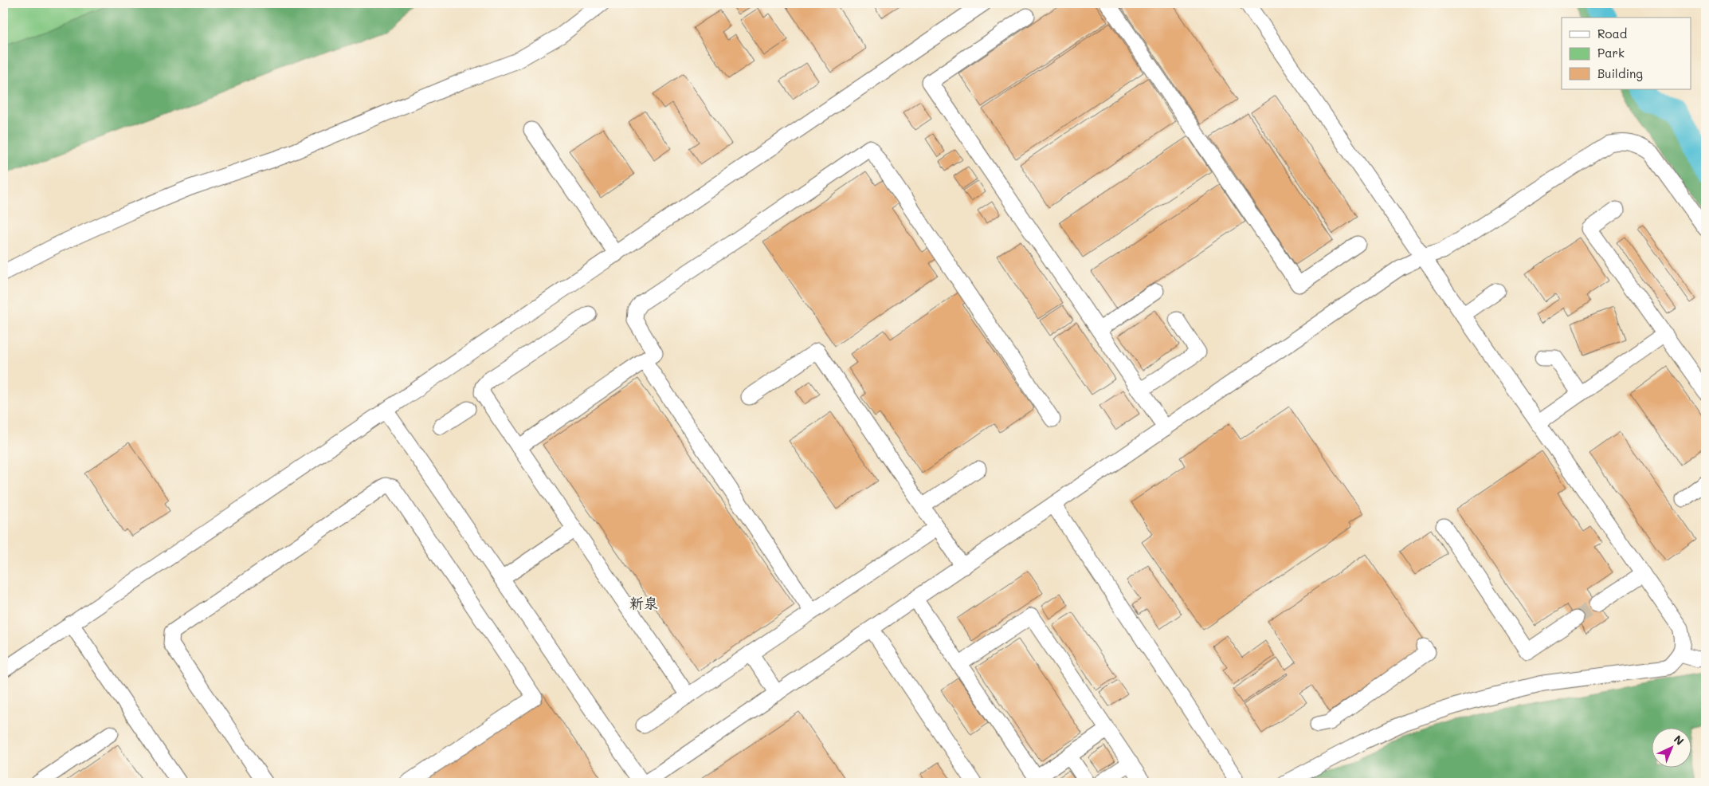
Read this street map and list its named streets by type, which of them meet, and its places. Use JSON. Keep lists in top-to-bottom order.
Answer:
{
  "districts": ["新泉"],
  "legend": ["Road", "Park", "Building"],
  "north": "top right"
}
